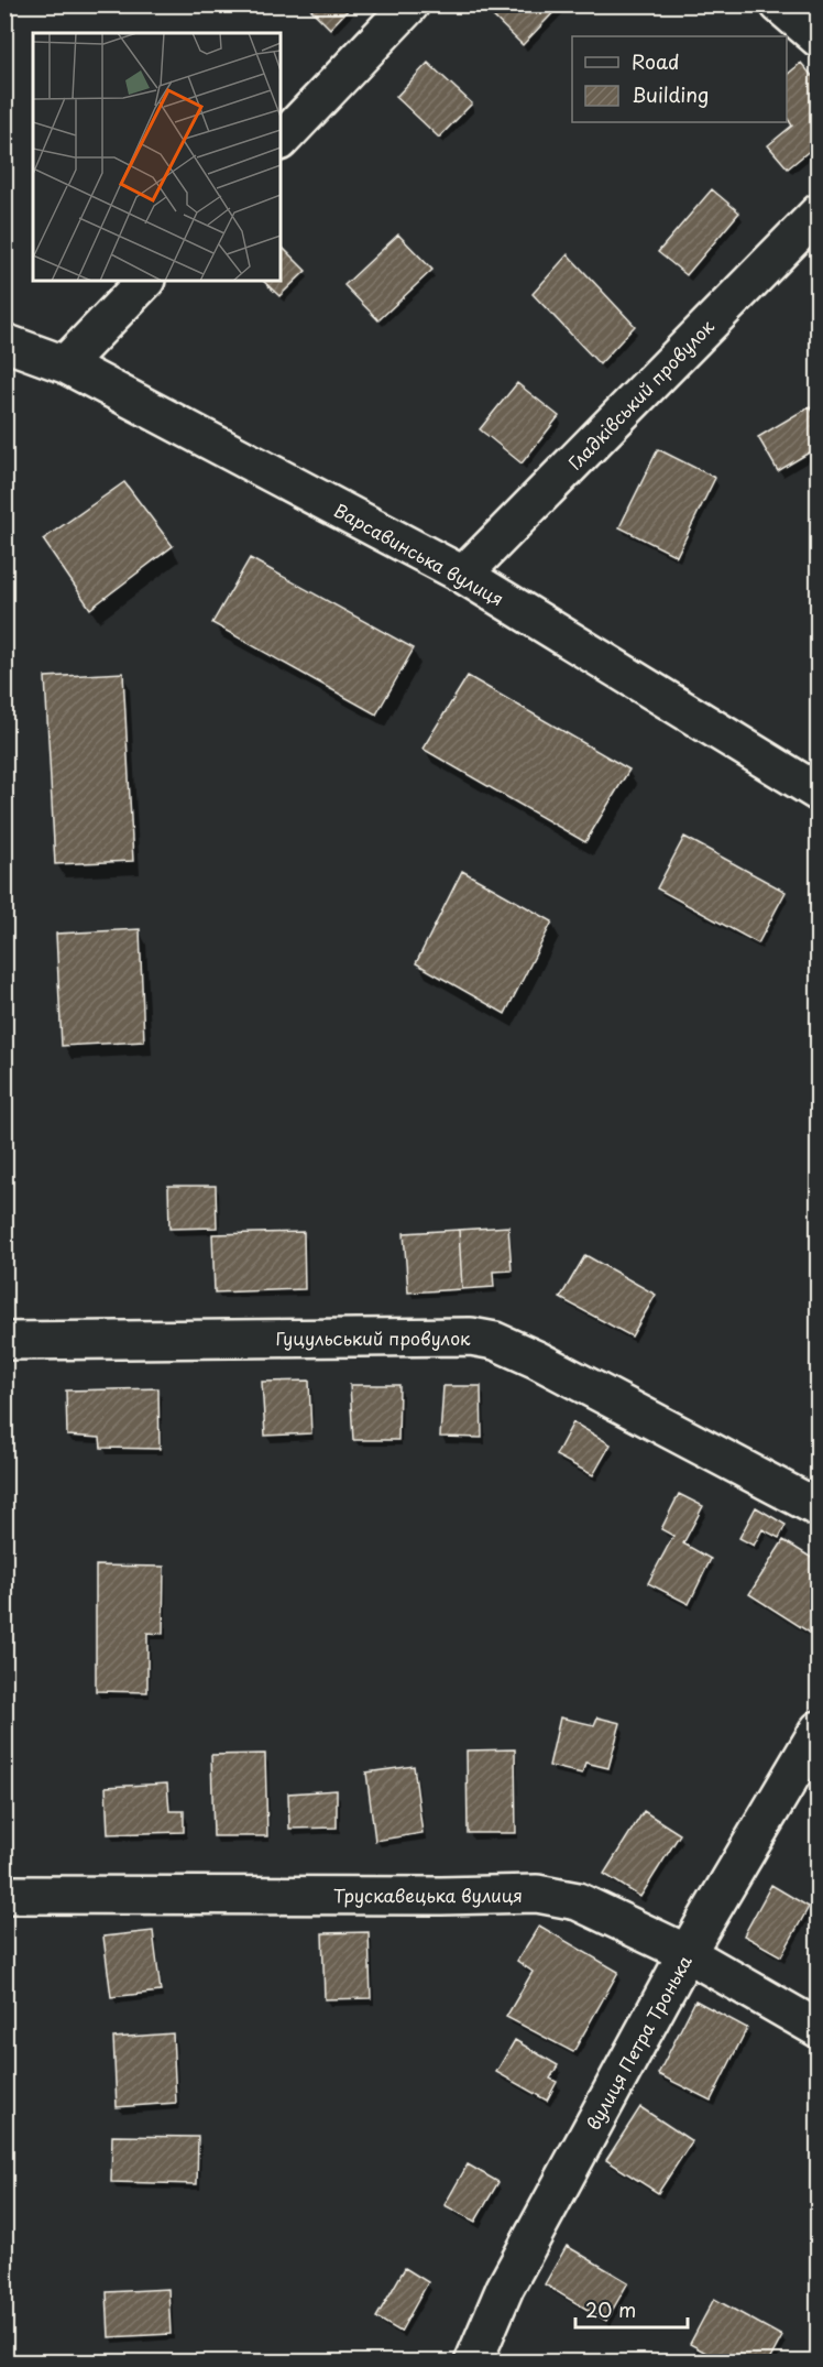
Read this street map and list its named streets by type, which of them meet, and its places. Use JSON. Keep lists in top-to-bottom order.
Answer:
{
  "streets": {
    "street": [
      "Гладківський провулок",
      "Варсавинська вулиця",
      "Гуцульський провулок",
      "Трускавецька вулиця",
      "вулиця Петра Тронька"
    ]
  },
  "crossings": [
    ["Гладківський провулок", "Варсавинська вулиця"],
    ["Трускавецька вулиця", "вулиця Петра Тронька"]
  ],
  "legend": ["Road", "Building"],
  "scale_bar": "20 m"
}
